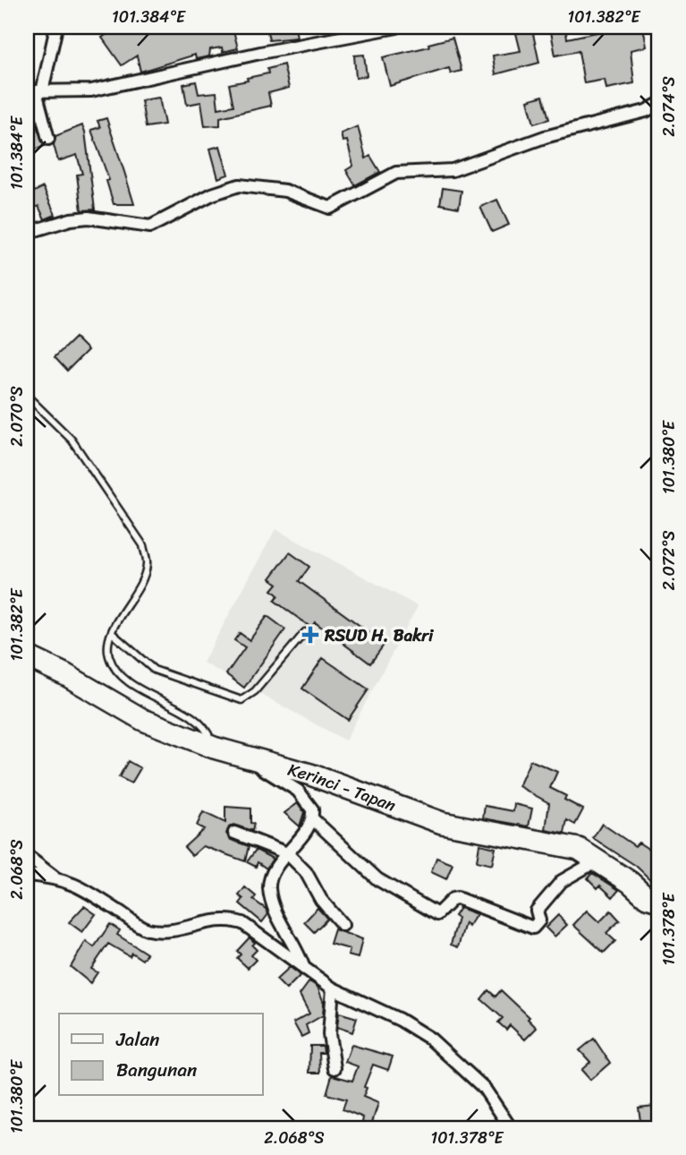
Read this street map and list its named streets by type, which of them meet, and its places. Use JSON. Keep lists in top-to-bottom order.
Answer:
{
  "streets": {
    "highway": ["Kerinci - Tapan"]
  },
  "places": {
    "health": ["RSUD H. Bakri"]
  },
  "legend": ["Jalan", "Bangunan"],
  "coordinates": [
    "101.384°E",
    "101.382°E",
    "2.074°S",
    "2.070°S",
    "101.380°E",
    "2.072°S",
    "2.068°S",
    "101.378°E"
  ]
}
